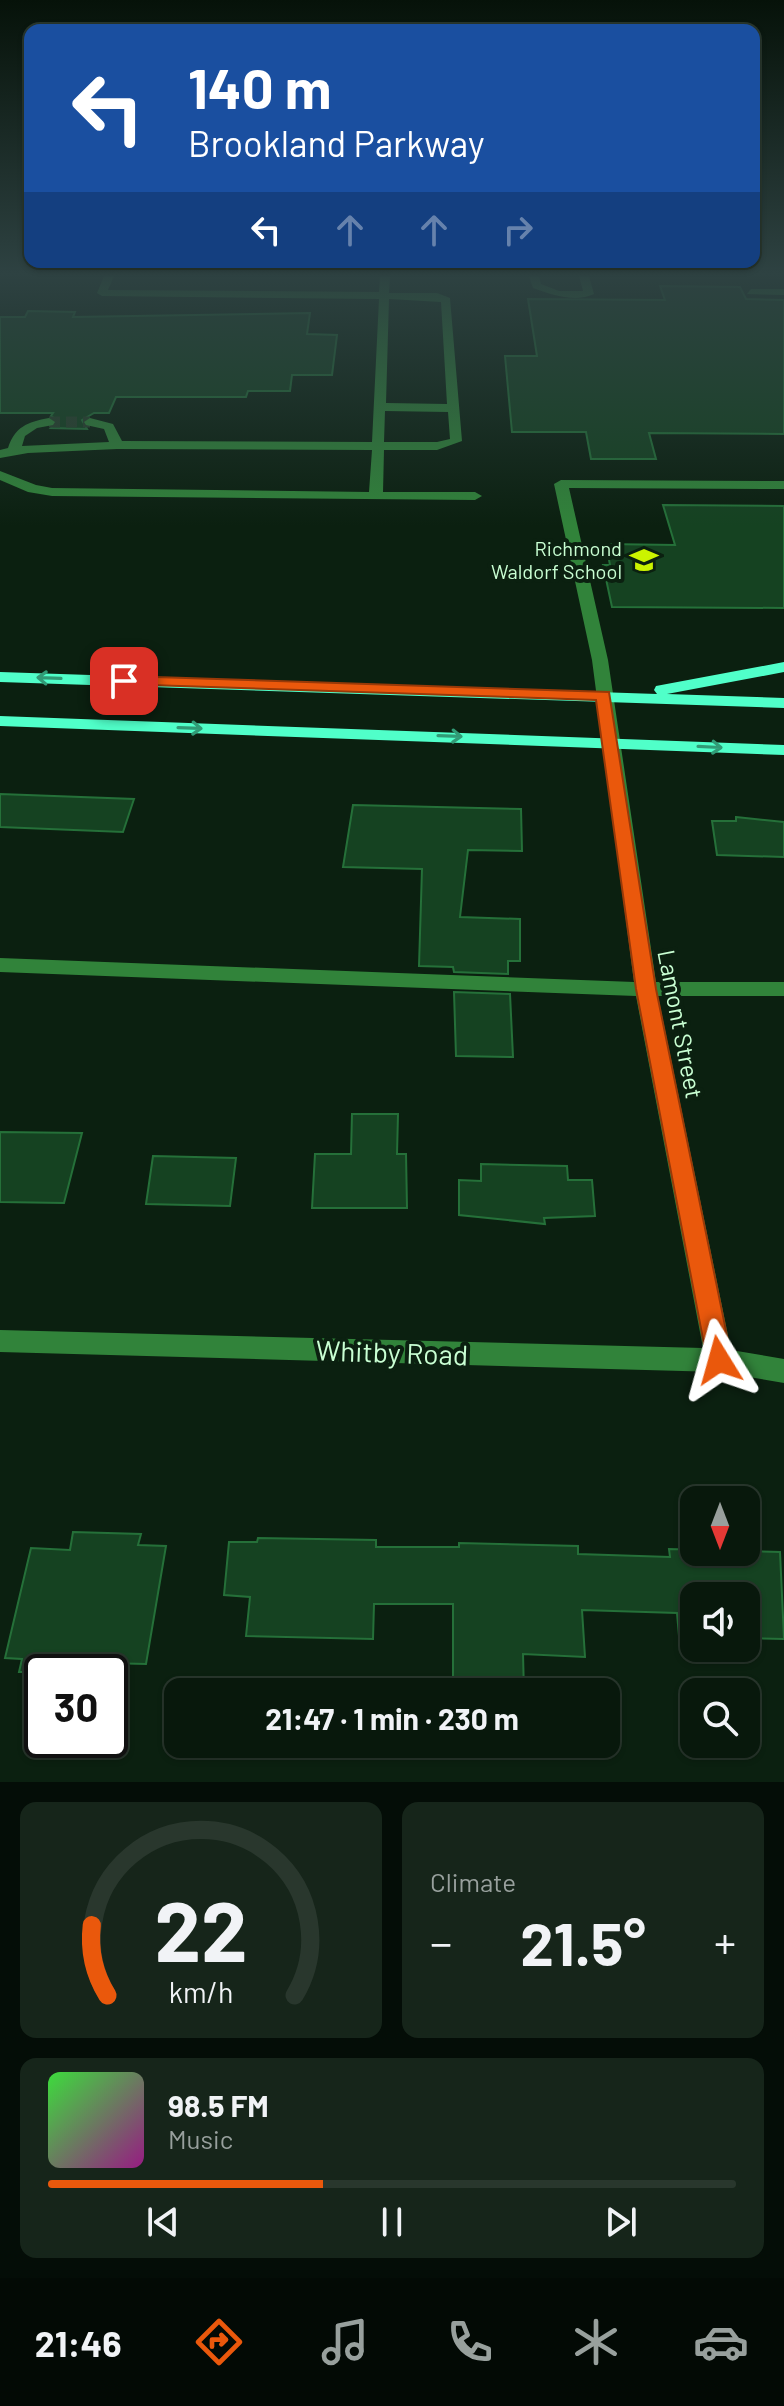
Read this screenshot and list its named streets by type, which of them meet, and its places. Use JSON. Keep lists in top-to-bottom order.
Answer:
{
  "streets": {
    "street": ["Lamont Street", "Whitby Road"]
  },
  "crossings": [
    ["Lamont Street", "Whitby Road"]
  ],
  "places": {
    "school or university": ["Richmond Waldorf School"]
  },
  "north": "bottom",
  "page": {
    "turn": ["140 m", "Brookland Parkway"],
    "limit": "30",
    "trip": "21:47 · 1 min · 230 m",
    "tile": "Climate",
    "heat": ["−", "21.5°", "+"],
    "song": ["98.5 FM", "Music"],
    "tabs": "21:46",
    "gauge": ["22", "km/h"]
  }
}
